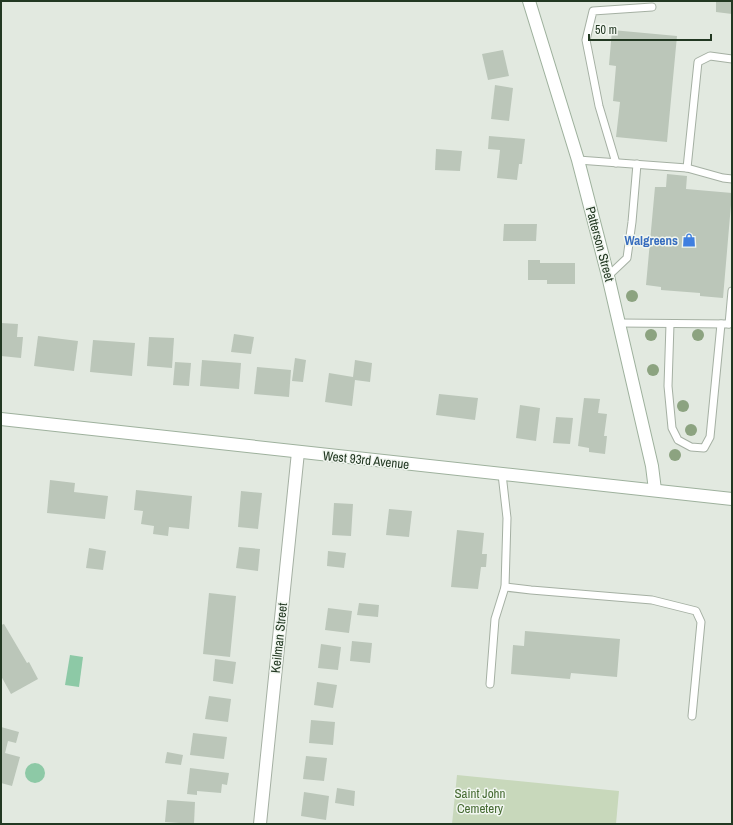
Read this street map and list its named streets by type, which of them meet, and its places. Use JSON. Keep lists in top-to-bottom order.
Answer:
{
  "streets": {
    "street": ["Patterson Street", "West 93rd Avenue", "Keilman Street"]
  },
  "crossings": [
    ["Patterson Street", "West 93rd Avenue"],
    ["West 93rd Avenue", "Keilman Street"]
  ],
  "parks": ["Saint John Cemetery"],
  "places": {
    "shop": ["Walgreens"]
  },
  "scale_bar": "50 m"
}
